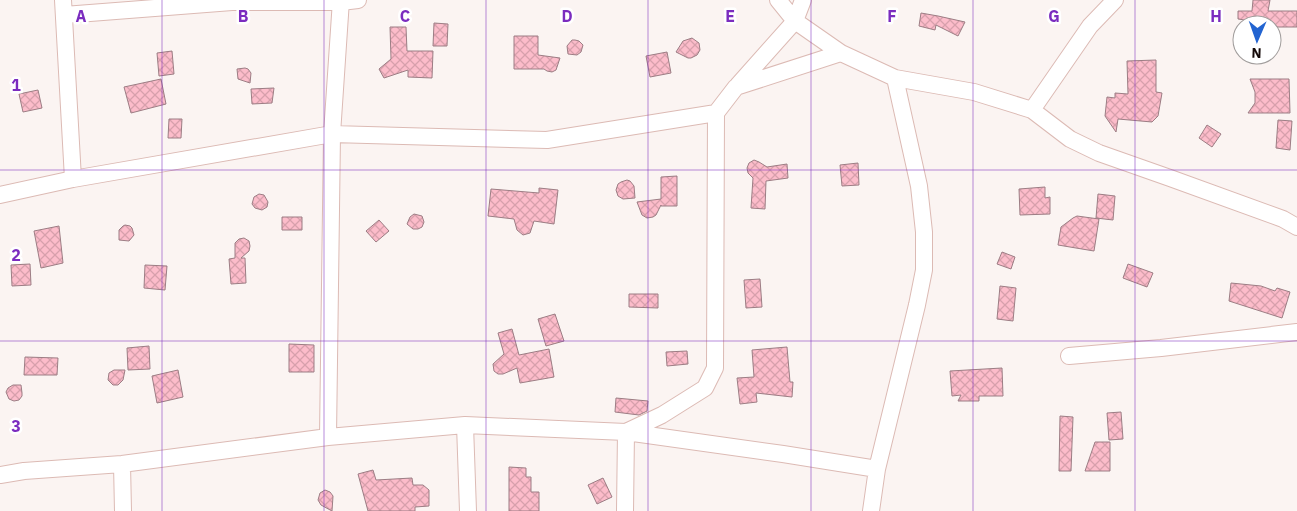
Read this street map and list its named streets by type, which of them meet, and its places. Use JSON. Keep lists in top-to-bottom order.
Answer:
{
  "north": "bottom",
  "grid": {
    "columns": [
      "A",
      "B",
      "C",
      "D",
      "E",
      "F",
      "G",
      "H"
    ],
    "rows": ["1", "2", "3"]
  }
}
